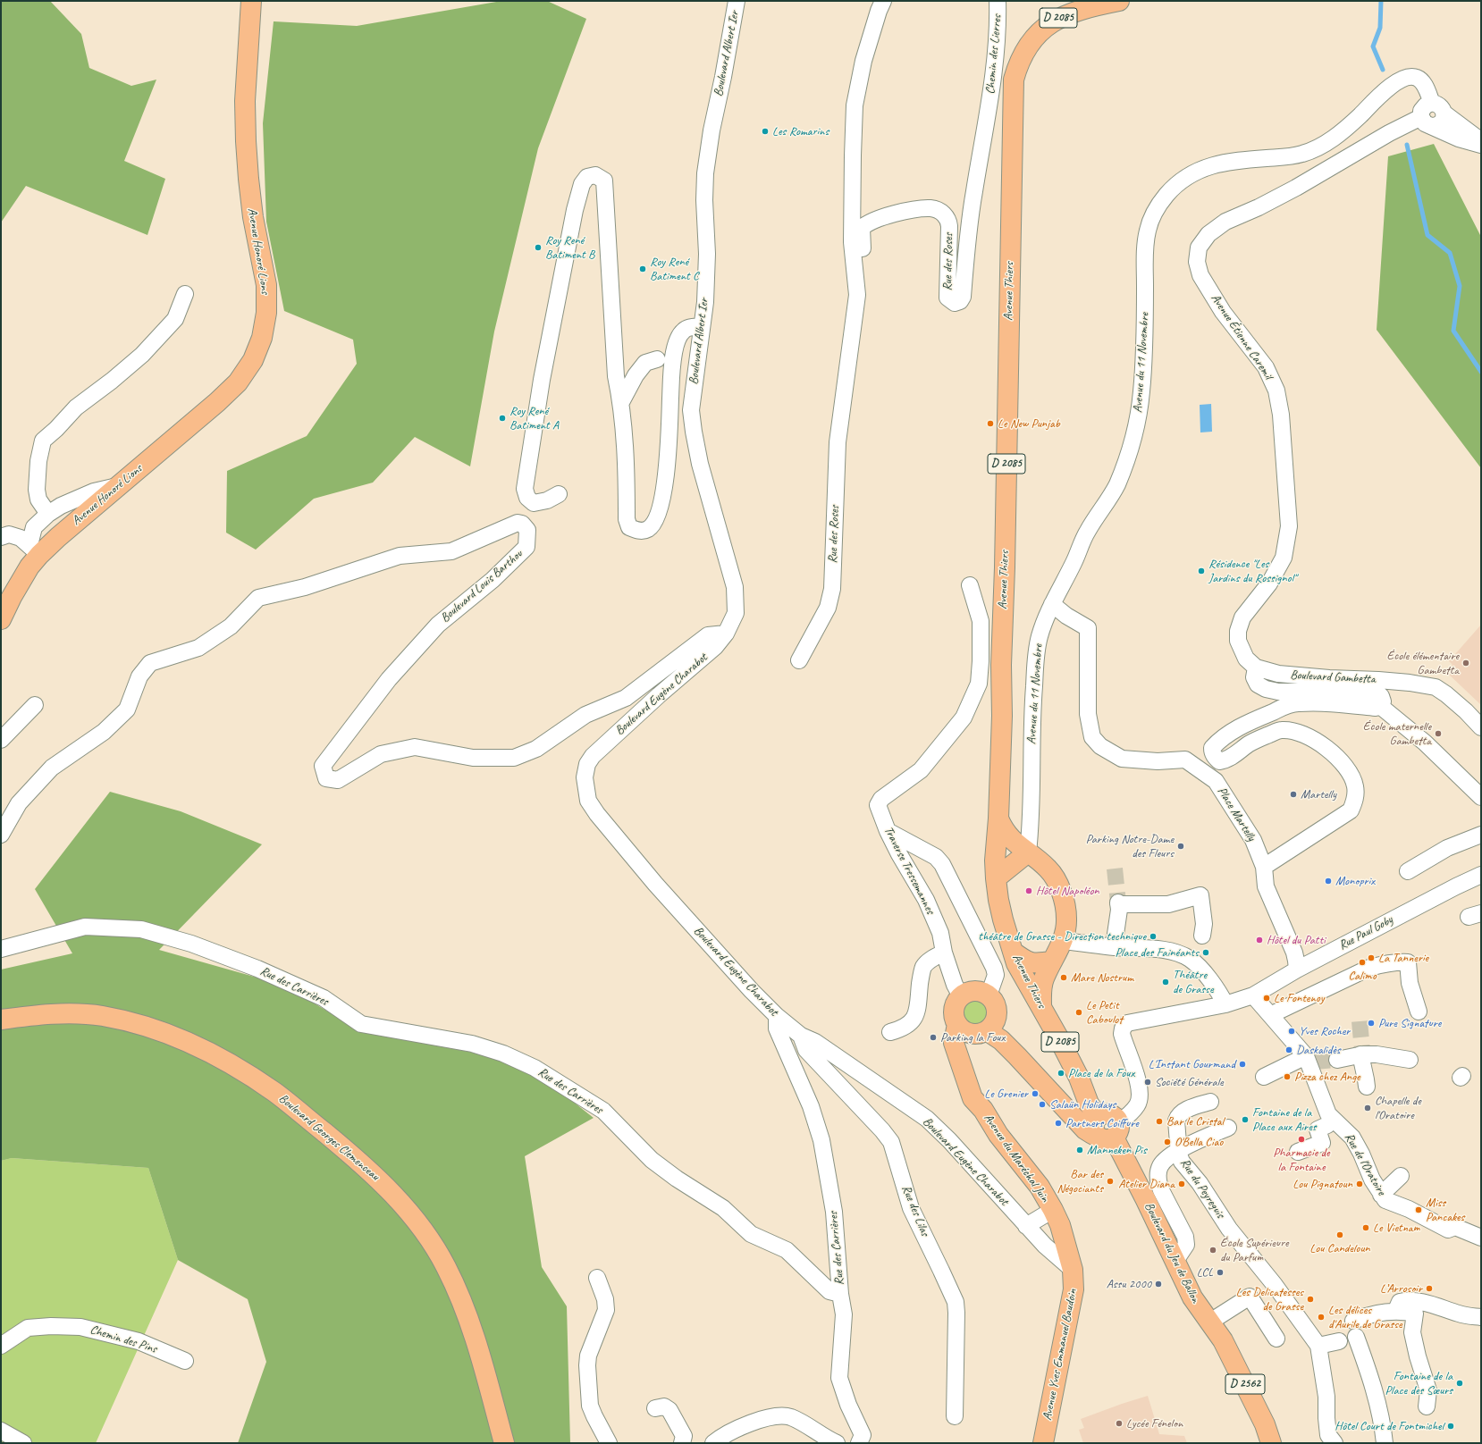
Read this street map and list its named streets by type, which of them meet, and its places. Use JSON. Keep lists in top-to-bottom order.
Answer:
{
  "streets": {
    "main road": [
      "D 2085",
      "Avenue Honoré Lions",
      "Avenue Thiers",
      "Boulevard Georges Clemenceau",
      "Avenue du Maréchal Juin",
      "Boulevard du Jeu de Ballon",
      "Avenue Yves Emmanuel Baudoin",
      "D 2562"
    ],
    "street": [
      "Boulevard Albert Ier",
      "Chemin des Lierres",
      "Rue des Roses",
      "Avenue Étienne Caremil",
      "Avenue du 11 Novembre",
      "Boulevard Louis Barthou",
      "Boulevard Gambetta",
      "Boulevard Eugène Charabot",
      "Place Martelly",
      "Traverse Tressemannes",
      "Rue Paul Goby",
      "Rue des Carrières",
      "Rue de l'Oratoire",
      "Rue du Peyreguis",
      "Rue des Lilas",
      "Chemin des Pins"
    ]
  },
  "crossings": [
    ["D 2085", "Avenue Thiers"],
    ["D 2085", "Avenue du 11 Novembre"],
    ["Boulevard Albert Ier", "Boulevard Louis Barthou"],
    ["Boulevard Albert Ier", "Boulevard Eugène Charabot"],
    ["Chemin des Lierres", "Rue des Roses"],
    ["Avenue Thiers", "Rue Paul Goby"],
    ["Avenue Thiers", "Boulevard du Jeu de Ballon"],
    ["Avenue Étienne Caremil", "Avenue du 11 Novembre"],
    ["Avenue Étienne Caremil", "Boulevard Gambetta"],
    ["Avenue du 11 Novembre", "Place Martelly"],
    ["Boulevard Louis Barthou", "Boulevard Eugène Charabot"],
    ["Boulevard Eugène Charabot", "Rue des Carrières"],
    ["Boulevard Eugène Charabot", "Rue des Lilas"],
    ["Boulevard Eugène Charabot", "Avenue Yves Emmanuel Baudoin"],
    ["Place Martelly", "Rue Paul Goby"],
    ["Traverse Tressemannes", "Avenue du Maréchal Juin"],
    ["Traverse Tressemannes", "Boulevard du Jeu de Ballon"],
    ["Rue Paul Goby", "Boulevard du Jeu de Ballon"],
    ["Avenue du Maréchal Juin", "Boulevard du Jeu de Ballon"],
    ["Avenue du Maréchal Juin", "Avenue Yves Emmanuel Baudoin"]
  ],
  "places": [
    "Les Romarins",
    "Roy René Batiment B",
    "Roy René Batiment C",
    "Roy René Batiment A",
    "Le New Punjab",
    "Résidence \"Les Jardins du Rossignol\"",
    "École élémentaire Gambetta",
    "École maternelle Gambetta",
    "Martelly",
    "Parking Notre-Dame des Fleurs",
    "Monoprix",
    "Hôtel Napoléon",
    "théâtre de Grasse - Direction technique",
    "Hôtel du Patti",
    "Place des Fainéants",
    "La Tannerie",
    "Calimo",
    "Mare Nostrum",
    "Théâtre de Grasse",
    "Le Fontenoy",
    "Le Petit Caboulot",
    "Pure Signature",
    "Yves Rocher",
    "Parking la Foux",
    "Daskalidès",
    "L'Instant Gourmand",
    "Place de la Foux",
    "Pizza chez Ange",
    "Société Générale",
    "Le Grenier",
    "Salaün Holidays",
    "Chapelle de l'Oratoire",
    "Fontaine de la Place aux Aires",
    "Bar le Cristal",
    "Partners Coiffure",
    "Pharmacie de la Fontaine",
    "O'Bella Ciao",
    "Manneken Pis",
    "Bar des Négociants",
    "Atelier Diana",
    "Lou Pignatoun",
    "Miss Pancakes",
    "Le Vietnam",
    "Lou Candeloun",
    "École Supérieure du Parfum",
    "LCL",
    "Assu 2000",
    "L’Arrosoir",
    "Les Delicatesses de Grasse",
    "Les délices d'Aurile de Grasse",
    "Fontaine de la Place des Sœurs",
    "Lycée Fénelon",
    "Hôtel Court de Fontmichel"
  ]
}
